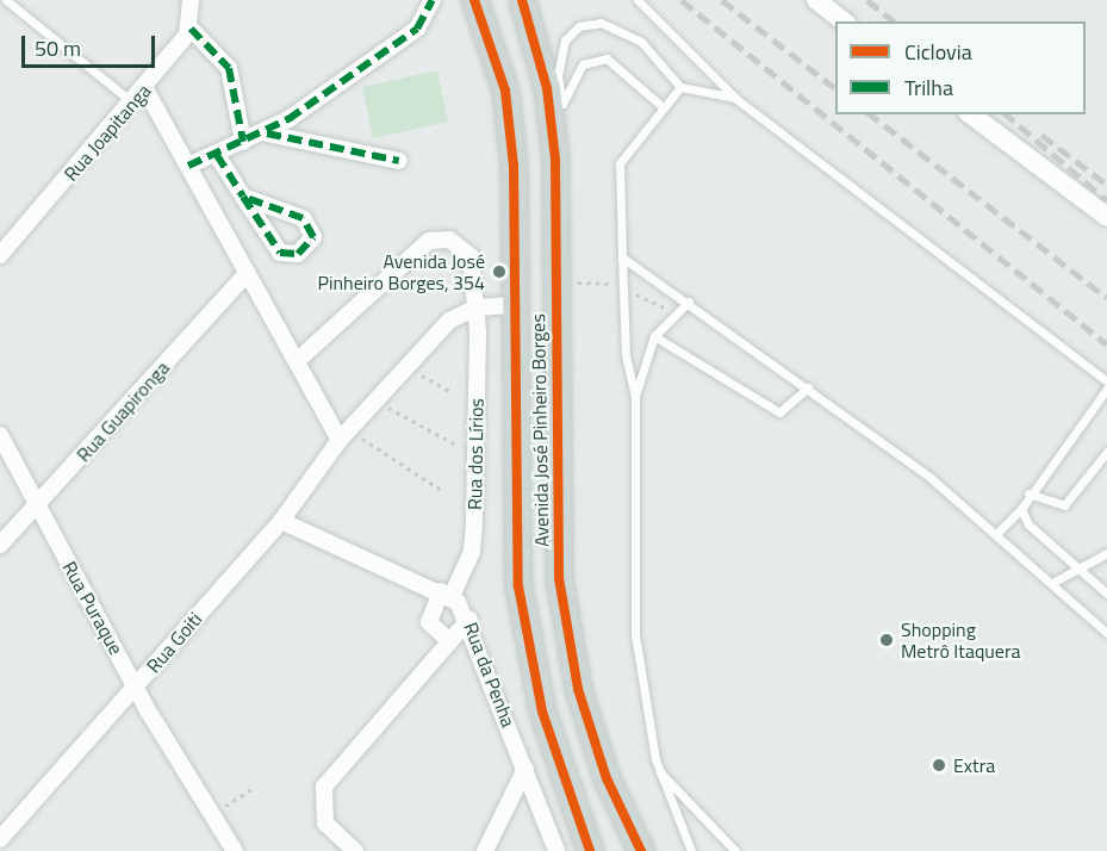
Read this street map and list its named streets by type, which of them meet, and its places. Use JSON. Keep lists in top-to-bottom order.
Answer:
{
  "streets": {
    "main road": ["Avenida José Pinheiro Borges"],
    "street": [
      "Rua Joapitanga",
      "Rua Guapironga",
      "Rua dos Lírios",
      "Rua Puraque",
      "Rua Goiti",
      "Rua da Penha"
    ]
  },
  "crossings": [
    ["Rua Guapironga", "Rua Puraque"],
    ["Rua dos Lírios", "Rua Goiti"],
    ["Rua dos Lírios", "Rua da Penha"],
    ["Rua Puraque", "Rua Goiti"],
    ["Rua Goiti", "Rua da Penha"]
  ],
  "places": ["Avenida José Pinheiro Borges, 354", "Shopping Metrô Itaquera", "Extra"],
  "legend": ["Ciclovia", "Trilha"],
  "scale_bar": "50 m"
}
